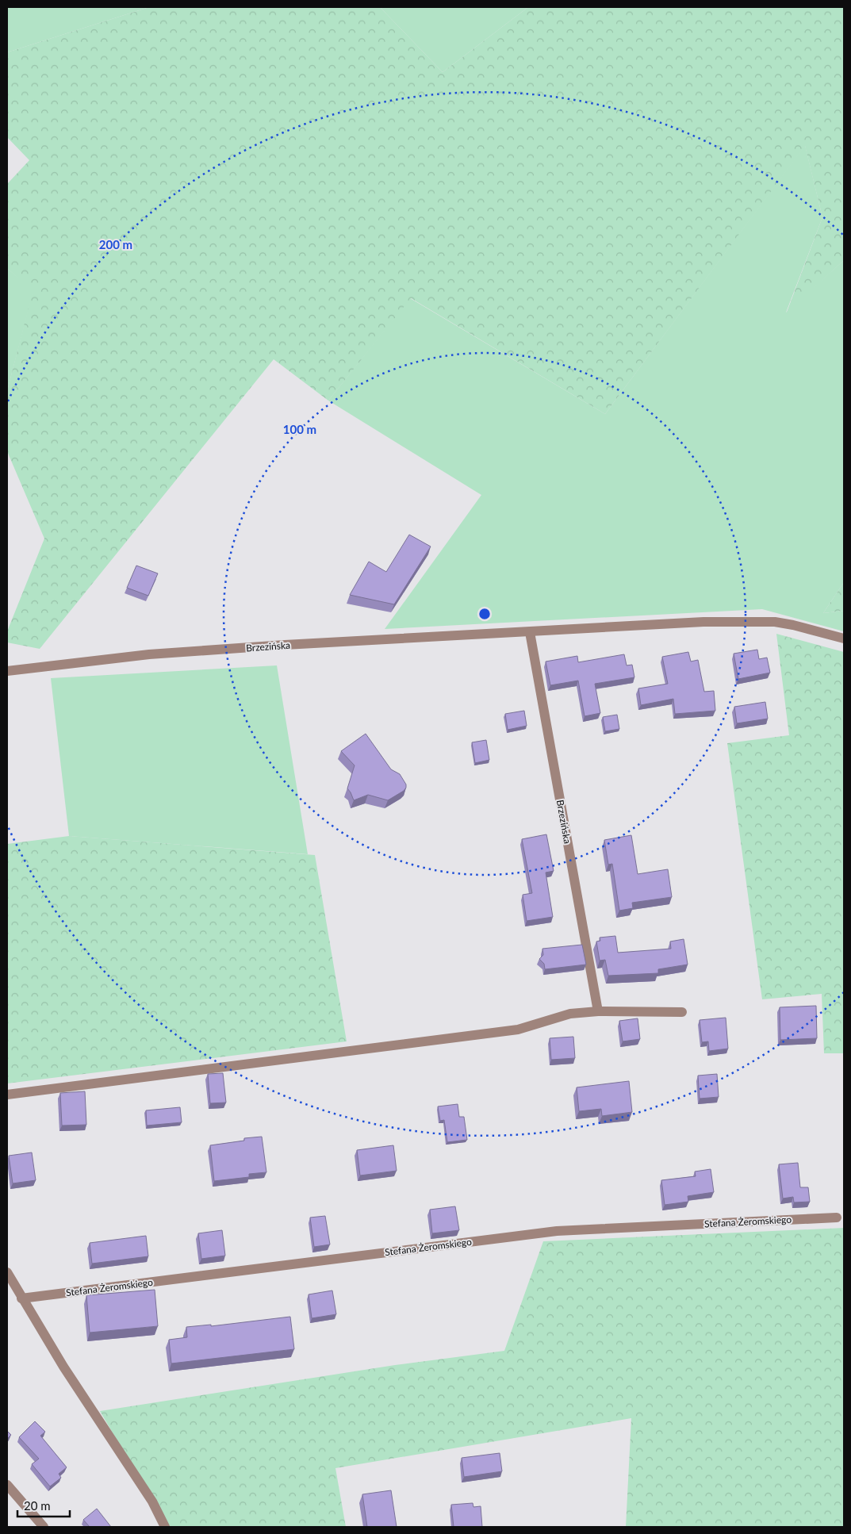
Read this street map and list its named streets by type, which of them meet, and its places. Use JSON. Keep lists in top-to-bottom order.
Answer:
{
  "streets": {
    "street": ["Brzezińska", "Stefana Żeromskiego"]
  },
  "scale_bar": "20 m",
  "rings": ["200 m", "100 m"]
}
